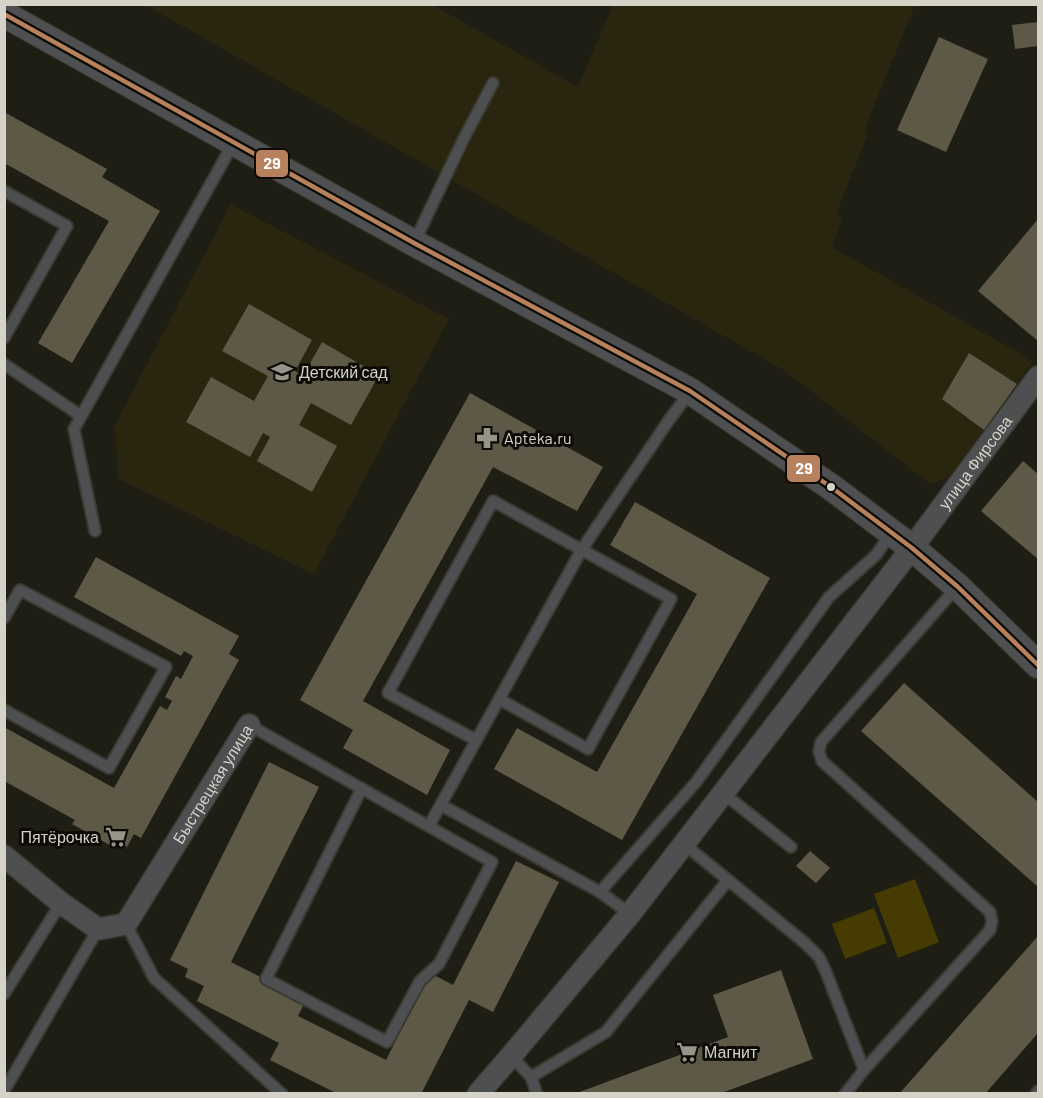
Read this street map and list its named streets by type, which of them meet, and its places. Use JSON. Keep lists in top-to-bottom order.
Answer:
{
  "streets": {
    "street": ["улица Фирсова", "Быстрецкая улица"]
  },
  "places": {
    "school or university": ["Детский сад"],
    "pharmacy": ["Apteka.ru"],
    "supermarket": ["Пятёрочка", "Магнит"]
  },
  "lines": ["transit line 29"]
}
